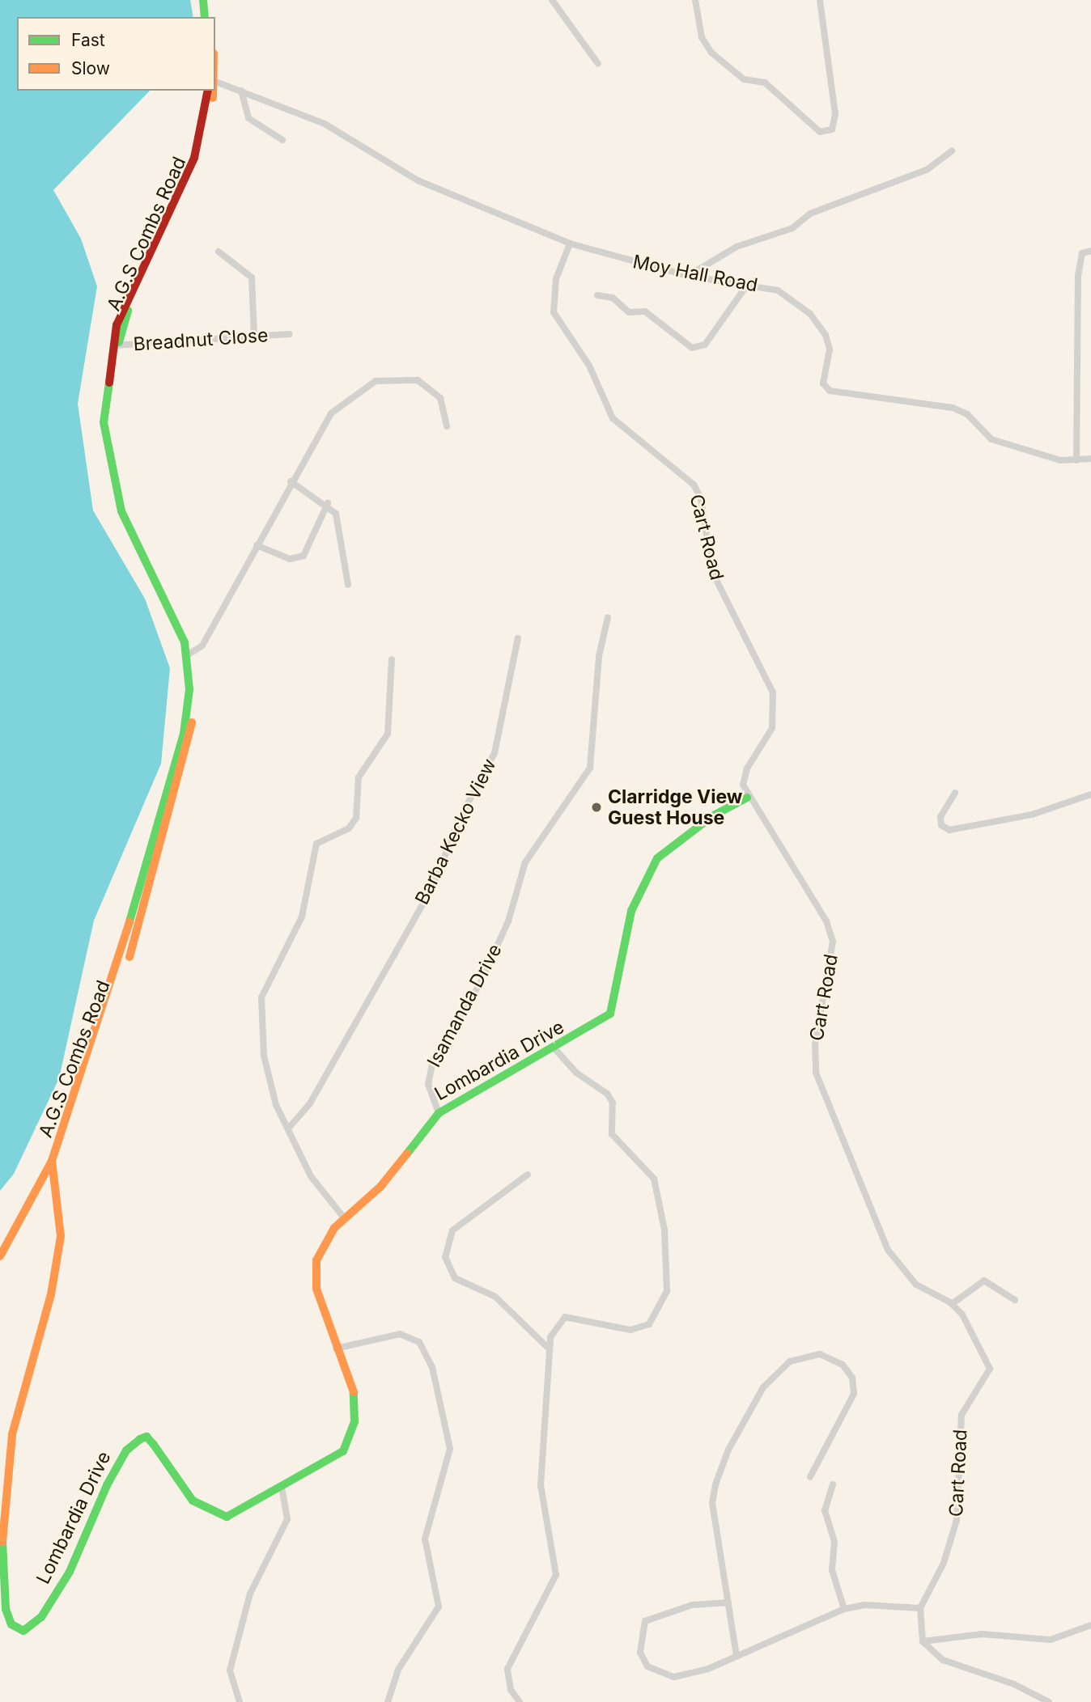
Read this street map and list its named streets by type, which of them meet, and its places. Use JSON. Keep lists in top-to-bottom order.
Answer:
{
  "streets": {
    "street": [
      "A.G.S Combs Road",
      "Moy Hall Road",
      "Breadnut Close",
      "Cart Road",
      "Barba Kecko View",
      "Isamanda Drive",
      "Lombardia Drive"
    ]
  },
  "crossings": [
    ["A.G.S Combs Road", "Breadnut Close"],
    ["A.G.S Combs Road", "Lombardia Drive"],
    ["Moy Hall Road", "Cart Road"],
    ["Cart Road", "Lombardia Drive"],
    ["Isamanda Drive", "Lombardia Drive"]
  ],
  "places": ["Clarridge View Guest House"],
  "legend": ["Fast", "Slow"]
}
